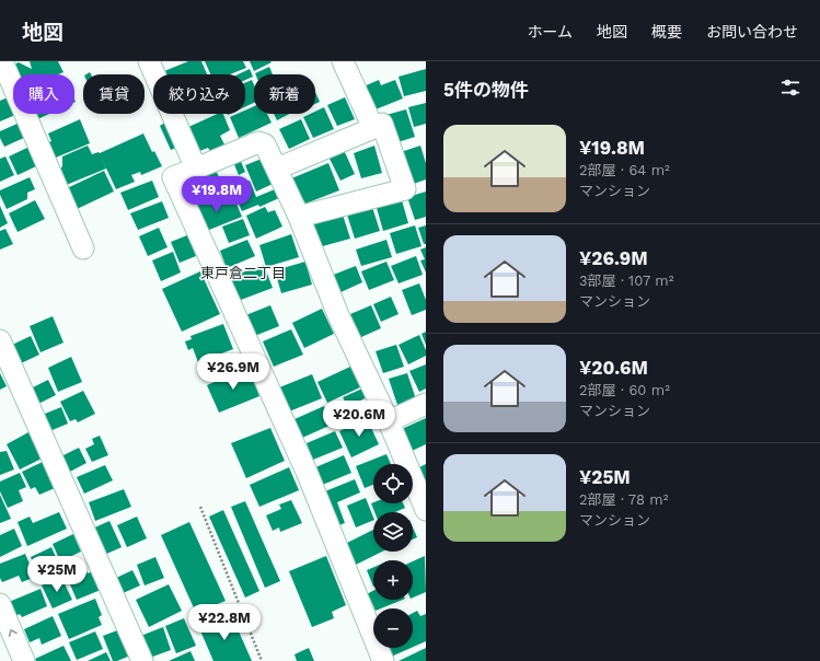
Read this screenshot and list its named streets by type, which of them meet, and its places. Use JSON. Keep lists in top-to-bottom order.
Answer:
{
  "districts": ["東戸倉二丁目"],
  "page": {
    "header": "地図",
    "nav": [
      "ホーム",
      "地図",
      "概要",
      "お問い合わせ"
    ],
    "heading": "5件の物件",
    "chip": [
      "購入",
      "賃貸",
      "絞り込み",
      "新着"
    ],
    "list": [
      {
        "name": "¥19.8M",
        "note": "2部屋 · 64 m² · マンション"
      },
      {
        "name": "¥26.9M",
        "note": "3部屋 · 107 m² · マンション"
      },
      {
        "name": "¥20.6M",
        "note": "2部屋 · 60 m² · マンション"
      },
      {
        "name": "¥25M",
        "note": "2部屋 · 78 m² · マンション"
      }
    ],
    "price": [
      "¥19.8M",
      "¥26.9M",
      "¥20.6M",
      "¥25M",
      "¥22.8M"
    ],
    "map_buttons": ["+", "−"]
  }
}
